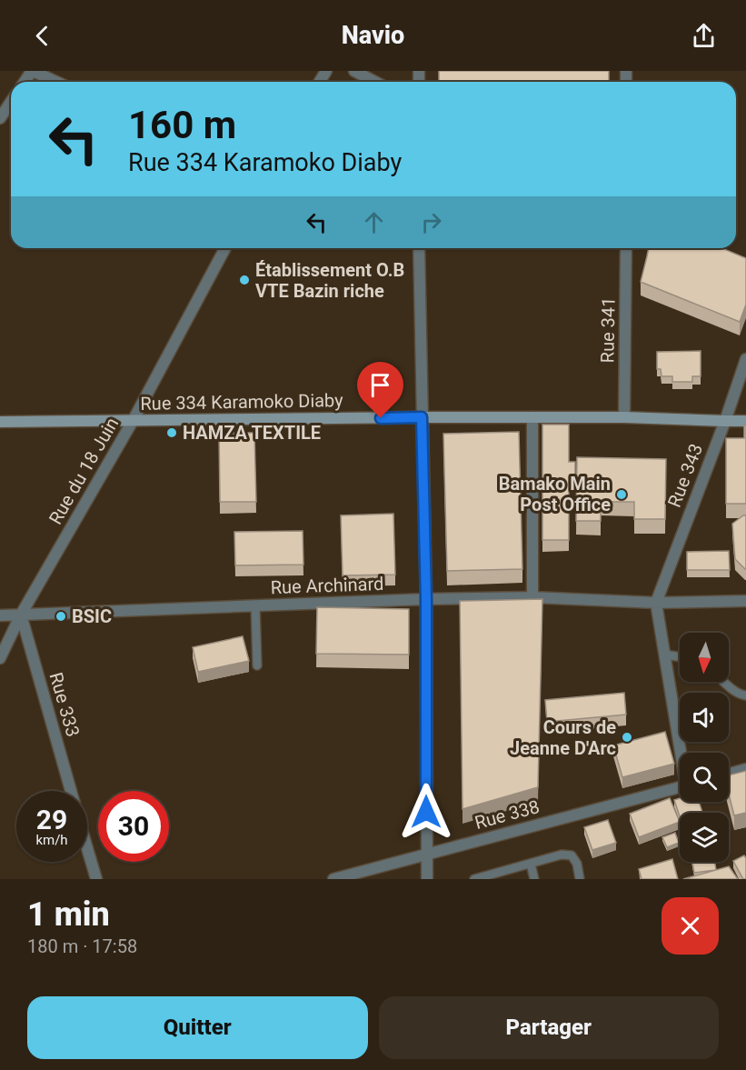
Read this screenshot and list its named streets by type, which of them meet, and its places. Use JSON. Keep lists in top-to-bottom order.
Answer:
{
  "streets": {
    "main road": ["Rue 334 Karamoko Diaby"],
    "street": [
      "Rue 341",
      "Rue du 18 Juin",
      "Rue 343",
      "Rue Archinard",
      "Rue 333",
      "Rue 338"
    ]
  },
  "crossings": [
    ["Rue 341", "Rue 334 Karamoko Diaby"],
    ["Rue 334 Karamoko Diaby", "Rue du 18 Juin"],
    ["Rue 334 Karamoko Diaby", "Rue 343"],
    ["Rue du 18 Juin", "Rue Archinard"],
    ["Rue du 18 Juin", "Rue 333"],
    ["Rue 343", "Rue Archinard"],
    ["Rue Archinard", "Rue 333"]
  ],
  "places": [
    "Établissement O.B VTE Bazin riche",
    "HAMZA TEXTILE",
    "Bamako Main Post Office",
    "BSIC",
    "Cours de Jeanne D'Arc"
  ],
  "north": "bottom",
  "page": {
    "header": "Navio",
    "turn": ["160 m", "Rue 334 Karamoko Diaby"],
    "speed": "29 km/h",
    "limit": "30",
    "heading": ["1 min", "180 m · 17:58"],
    "buttons": ["Quitter", "Partager"]
  }
}
